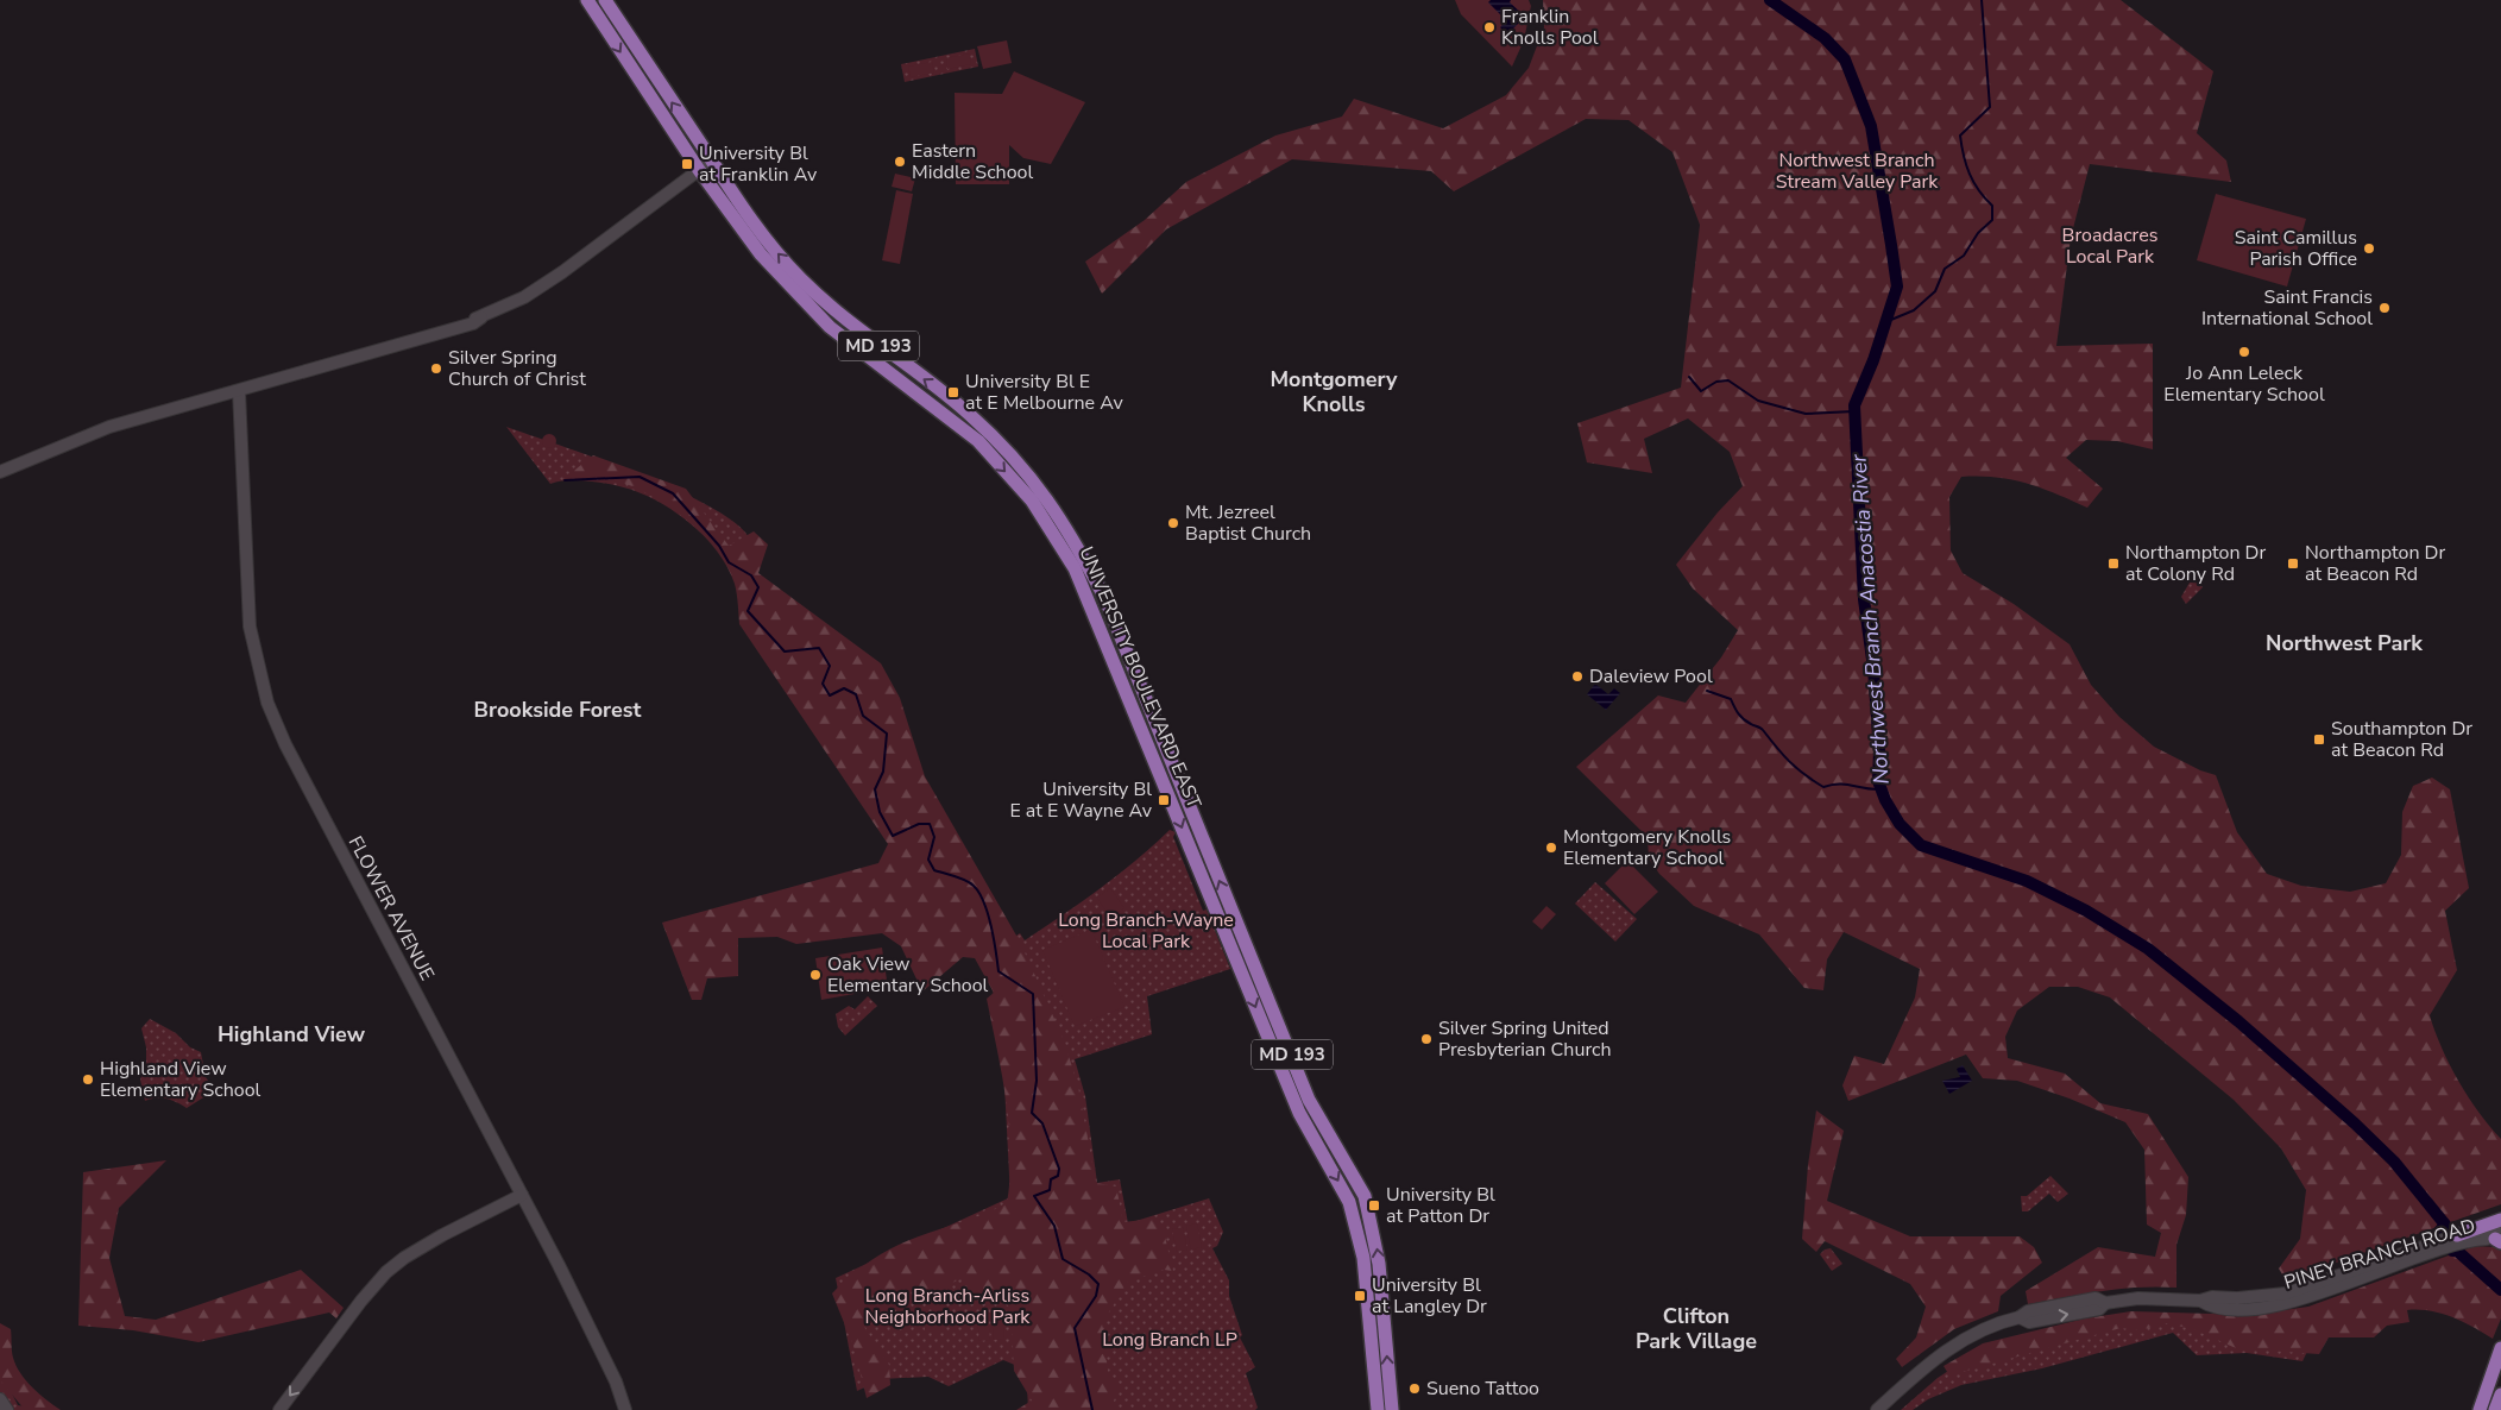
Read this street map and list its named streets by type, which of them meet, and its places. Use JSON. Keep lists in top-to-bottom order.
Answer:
{
  "streets": {
    "main road": ["MD 193", "UNIVERSITY BOULEVARD EAST"],
    "street": ["FLOWER AVENUE", "PINEY BRANCH ROAD"]
  },
  "districts": [
    "Montgomery Knolls",
    "Northwest Park",
    "Brookside Forest",
    "Highland View",
    "Clifton Park Village"
  ],
  "water": ["Northwest Branch Anacostia River"],
  "parks": [
    "Northwest Branch Stream Valley Park",
    "Broadacres Local Park",
    "Long Branch-Wayne Local Park",
    "Long Branch-Arliss Neighborhood Park",
    "Long Branch LP"
  ],
  "places": {
    "other": [
      "Franklin Knolls Pool",
      "Eastern Middle School",
      "Saint Camillus Parish Office",
      "Saint Francis International School",
      "Jo Ann Leleck Elementary School",
      "Silver Spring Church of Christ",
      "Mt. Jezreel Baptist Church",
      "Daleview Pool",
      "Montgomery Knolls Elementary School",
      "Oak View Elementary School",
      "Silver Spring United Presbyterian Church",
      "Highland View Elementary School",
      "Sueno Tattoo"
    ],
    "transit": [
      "University Bl at Franklin Av",
      "University Bl E at E Melbourne Av",
      "Northampton Dr at Colony Rd",
      "Northampton Dr at Beacon Rd",
      "Southampton Dr at Beacon Rd",
      "University Bl E at E Wayne Av",
      "University Bl at Patton Dr",
      "University Bl at Langley Dr"
    ]
  }
}
